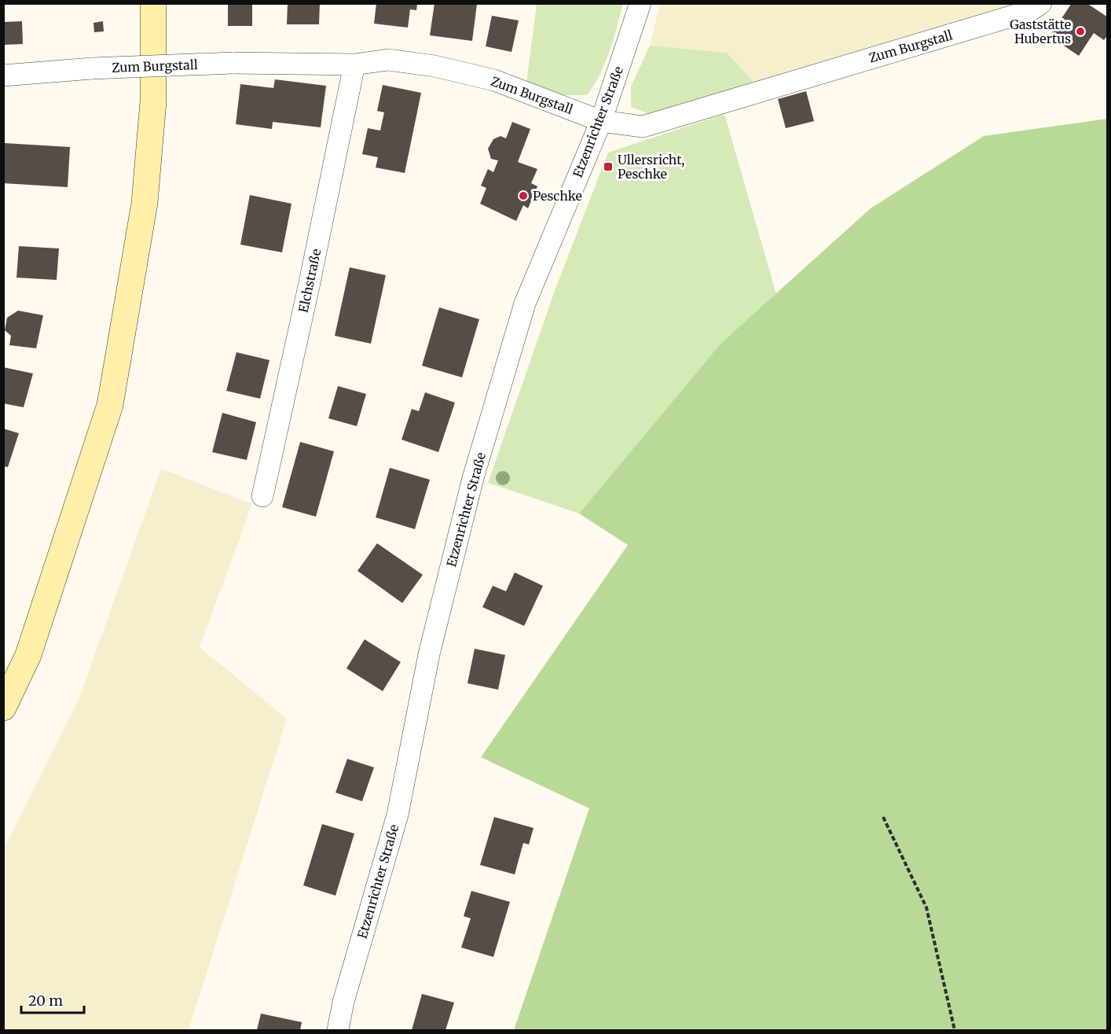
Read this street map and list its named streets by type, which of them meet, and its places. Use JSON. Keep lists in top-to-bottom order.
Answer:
{
  "streets": {
    "street": ["Zum Burgstall", "Etzenrichter Straße", "Elchstraße"]
  },
  "crossings": [
    ["Zum Burgstall", "Etzenrichter Straße"],
    ["Zum Burgstall", "Elchstraße"]
  ],
  "places": {
    "other": ["Gaststätte Hubertus", "Peschke"],
    "transit": ["Ullersricht, Peschke"]
  },
  "scale_bar": "20 m"
}
